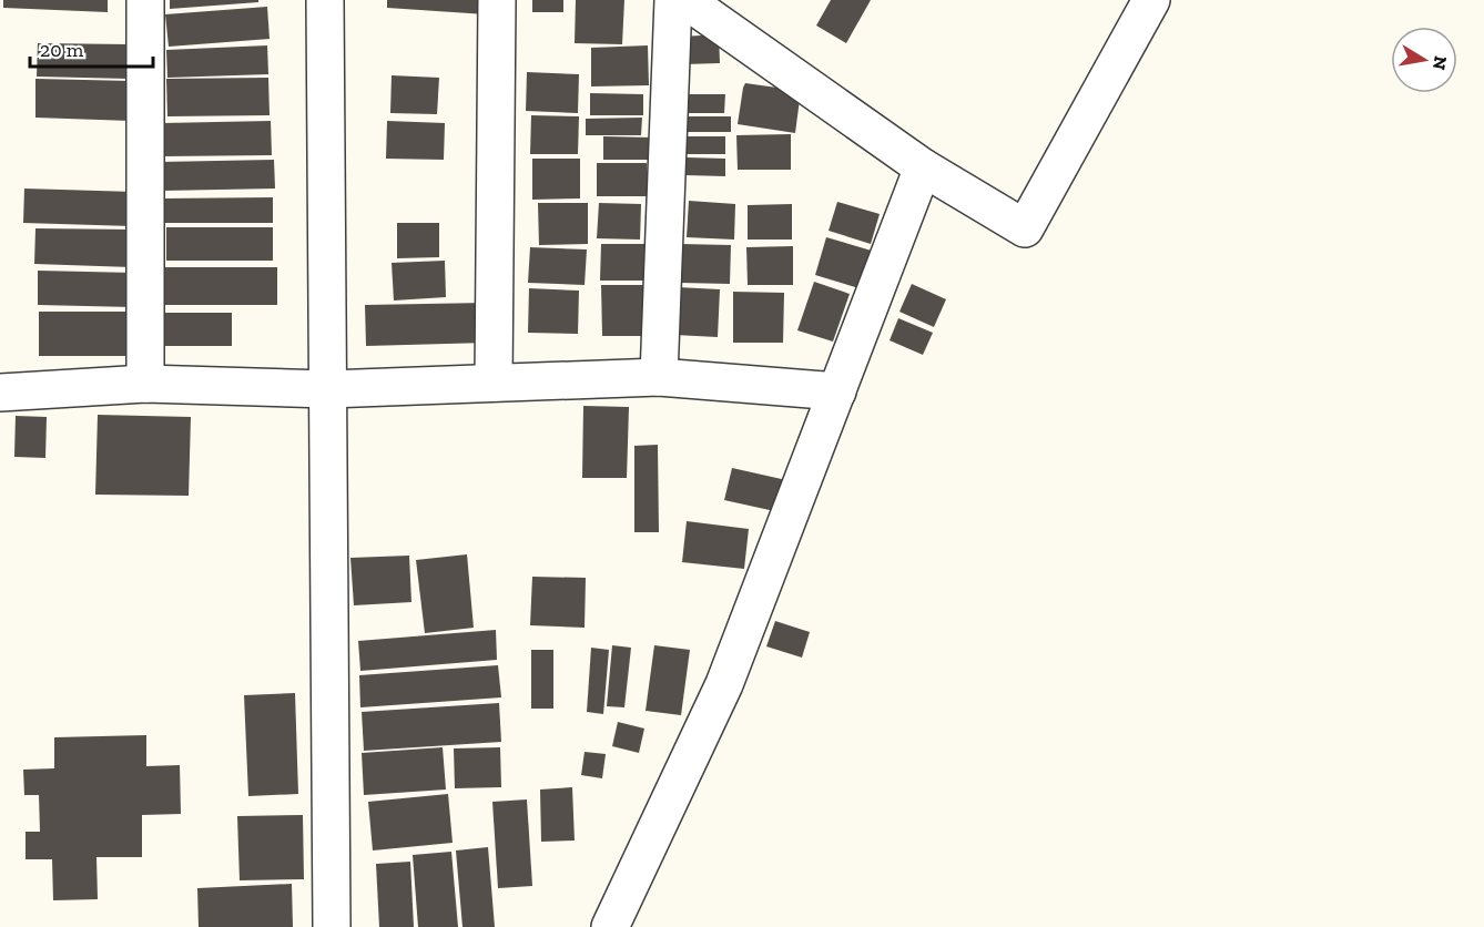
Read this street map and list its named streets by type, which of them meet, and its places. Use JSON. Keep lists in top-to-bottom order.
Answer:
{
  "scale_bar": "20 m",
  "north": "right"
}
